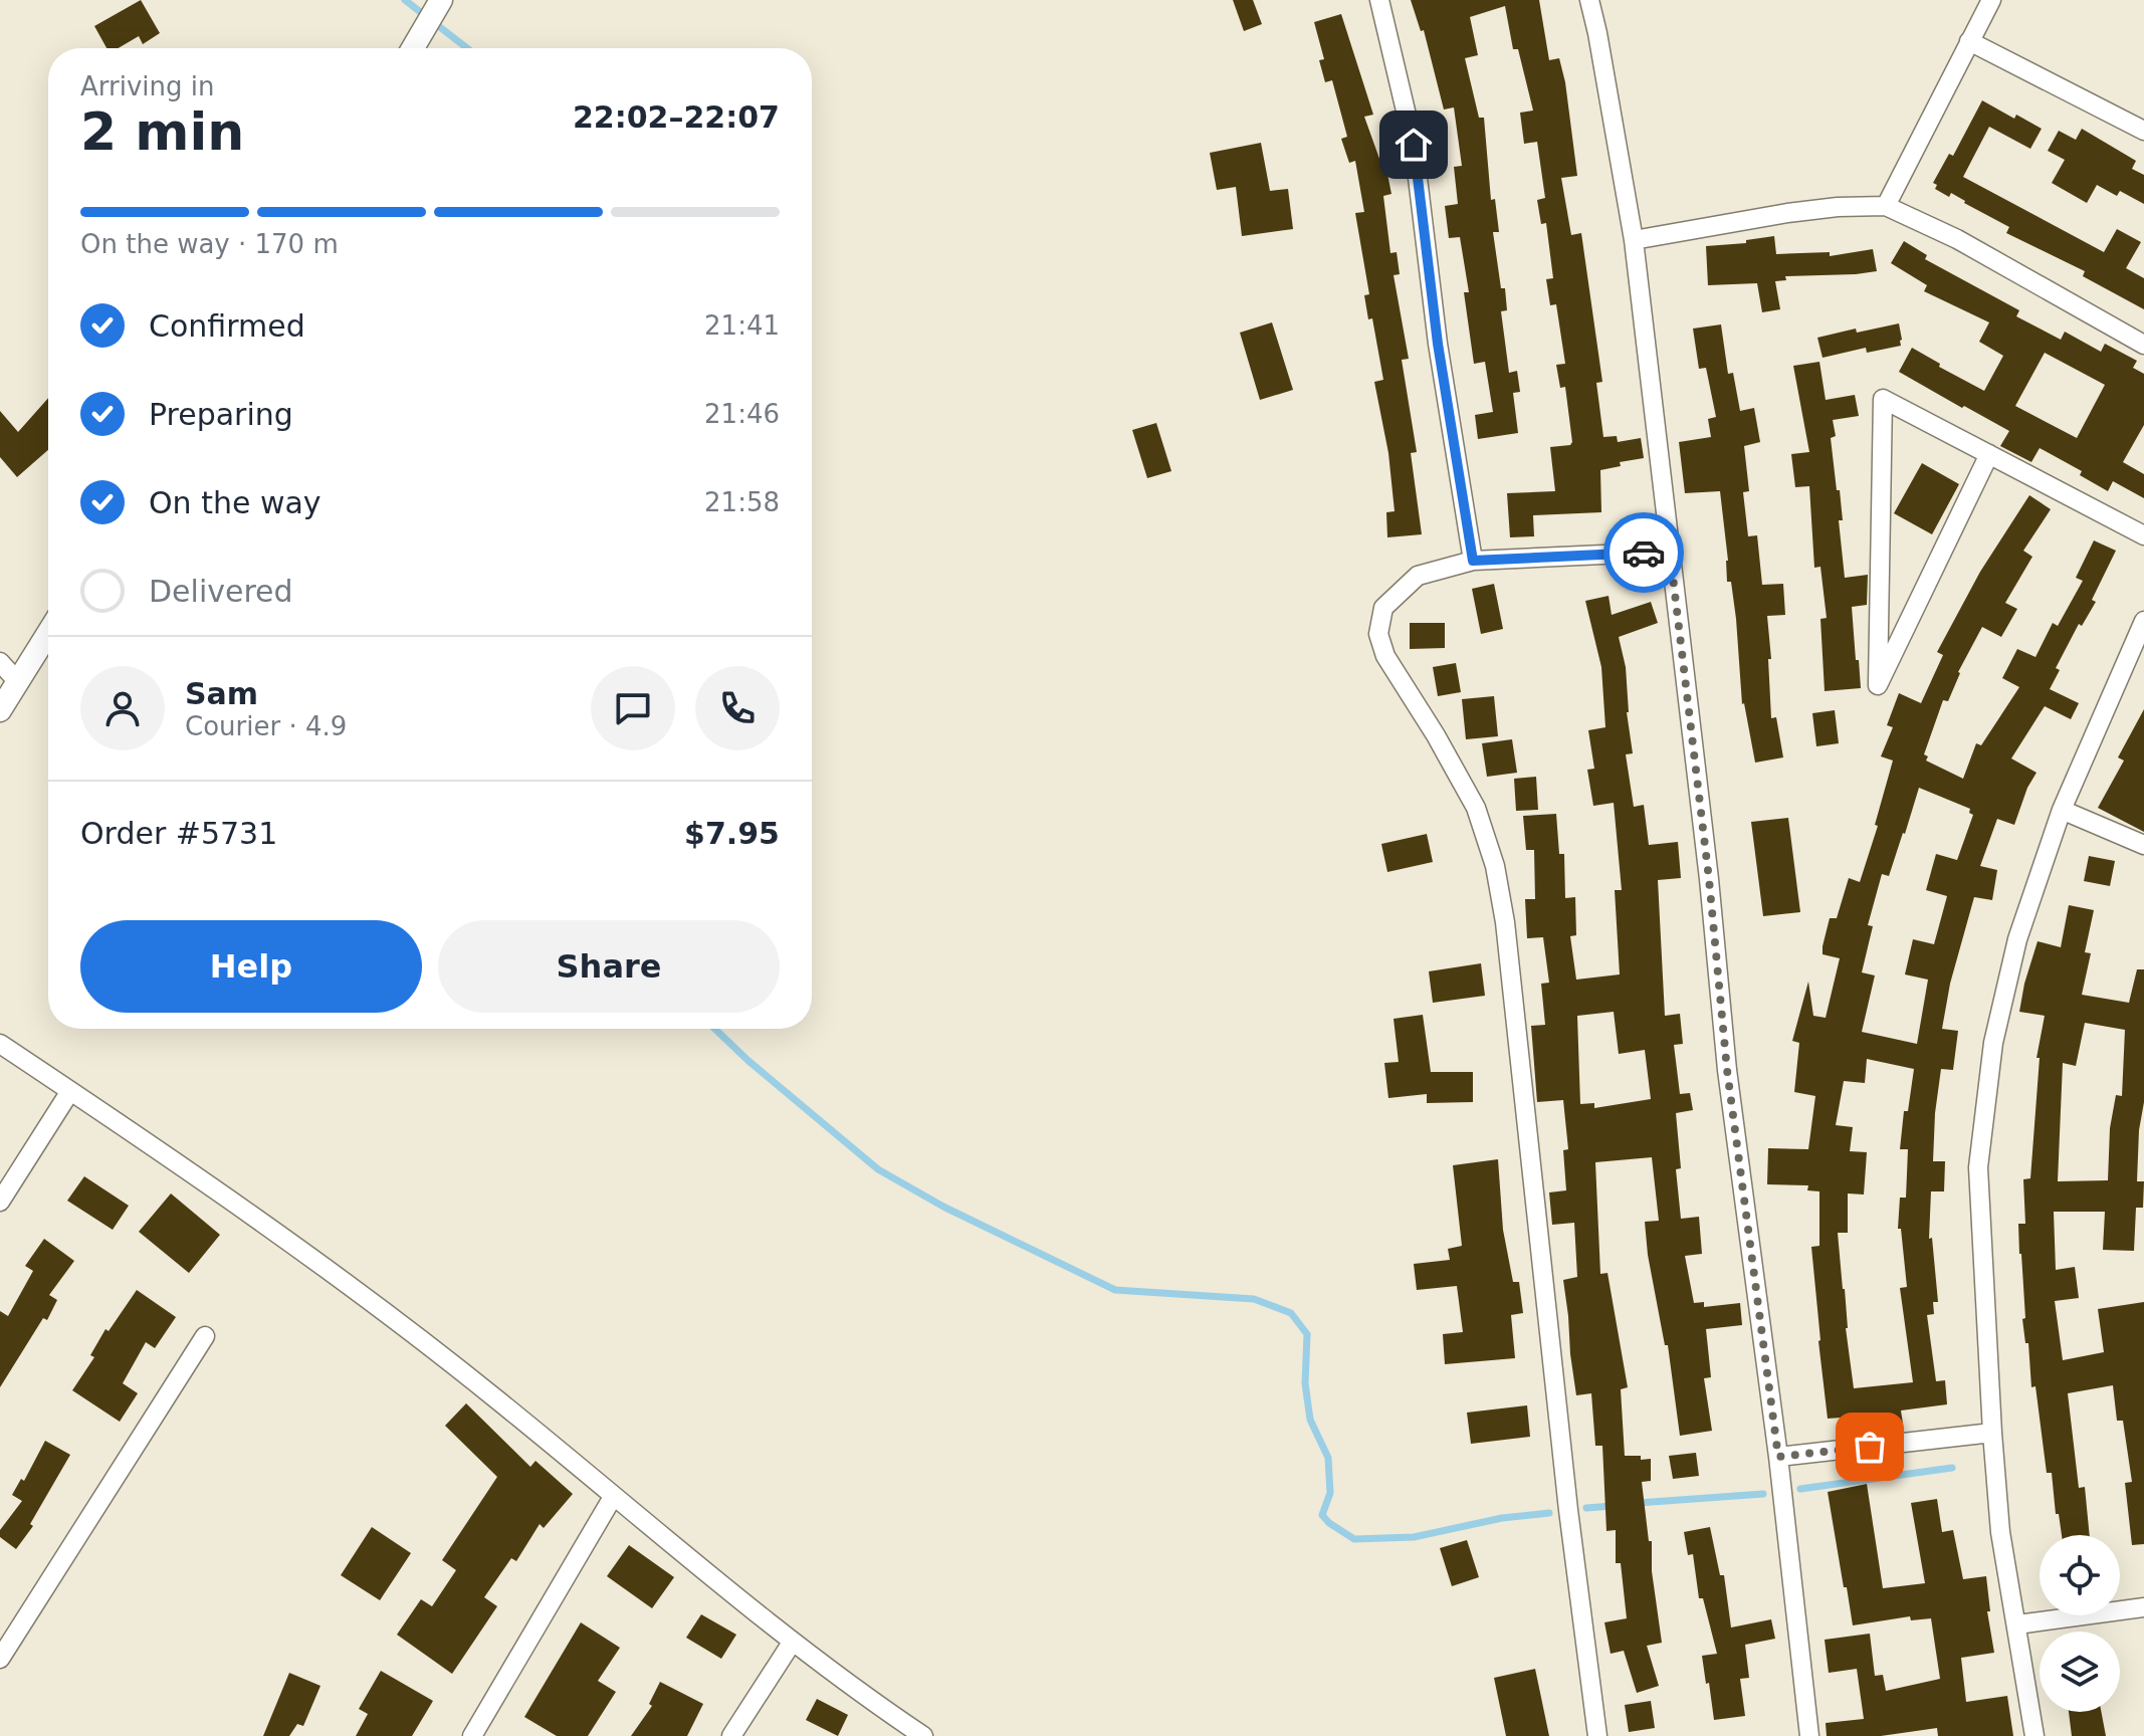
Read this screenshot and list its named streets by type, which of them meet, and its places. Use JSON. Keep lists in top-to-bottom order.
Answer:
{
  "page": {
    "heading": ["2 min", "Arriving in", "22:02–22:07"],
    "panel": [
      "Sam",
      "Courier · 4.9",
      "Order #5731",
      "$7.95"
    ],
    "bar": "On the way · 170 m",
    "list": [
      ["Confirmed", "21:41"],
      ["Preparing", "21:46"],
      ["On the way", "21:58"],
      "Delivered"
    ],
    "buttons": ["Help", "Share"]
  }
}
